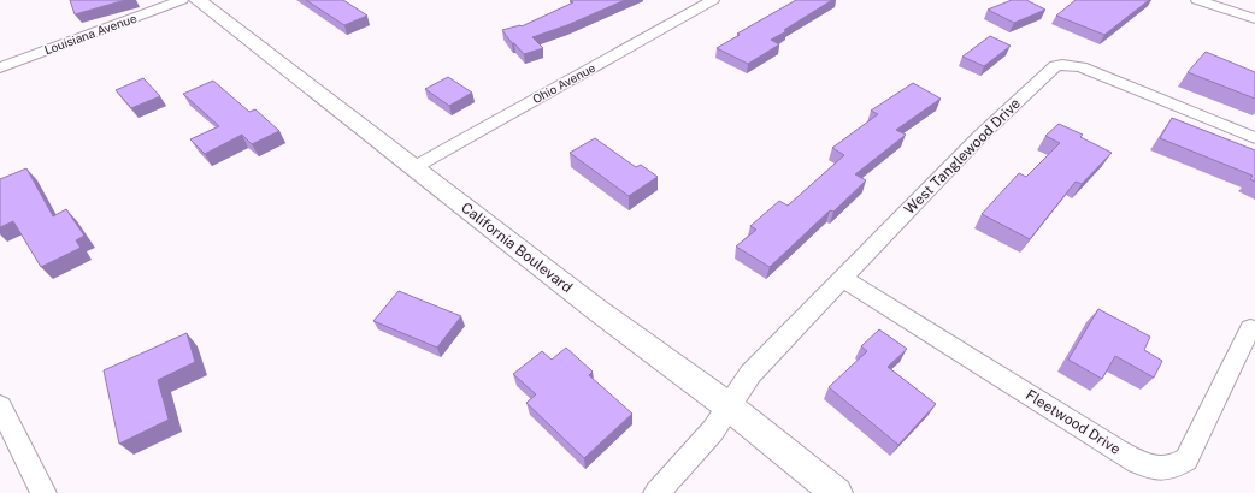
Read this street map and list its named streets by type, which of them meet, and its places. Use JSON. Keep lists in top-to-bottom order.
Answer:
{
  "streets": {
    "street": [
      "Louisiana Avenue",
      "Ohio Avenue",
      "West Tanglewood Drive",
      "California Boulevard",
      "Fleetwood Drive"
    ]
  },
  "crossings": [
    ["Ohio Avenue", "California Boulevard"],
    ["West Tanglewood Drive", "California Boulevard"],
    ["West Tanglewood Drive", "Fleetwood Drive"]
  ]
}
